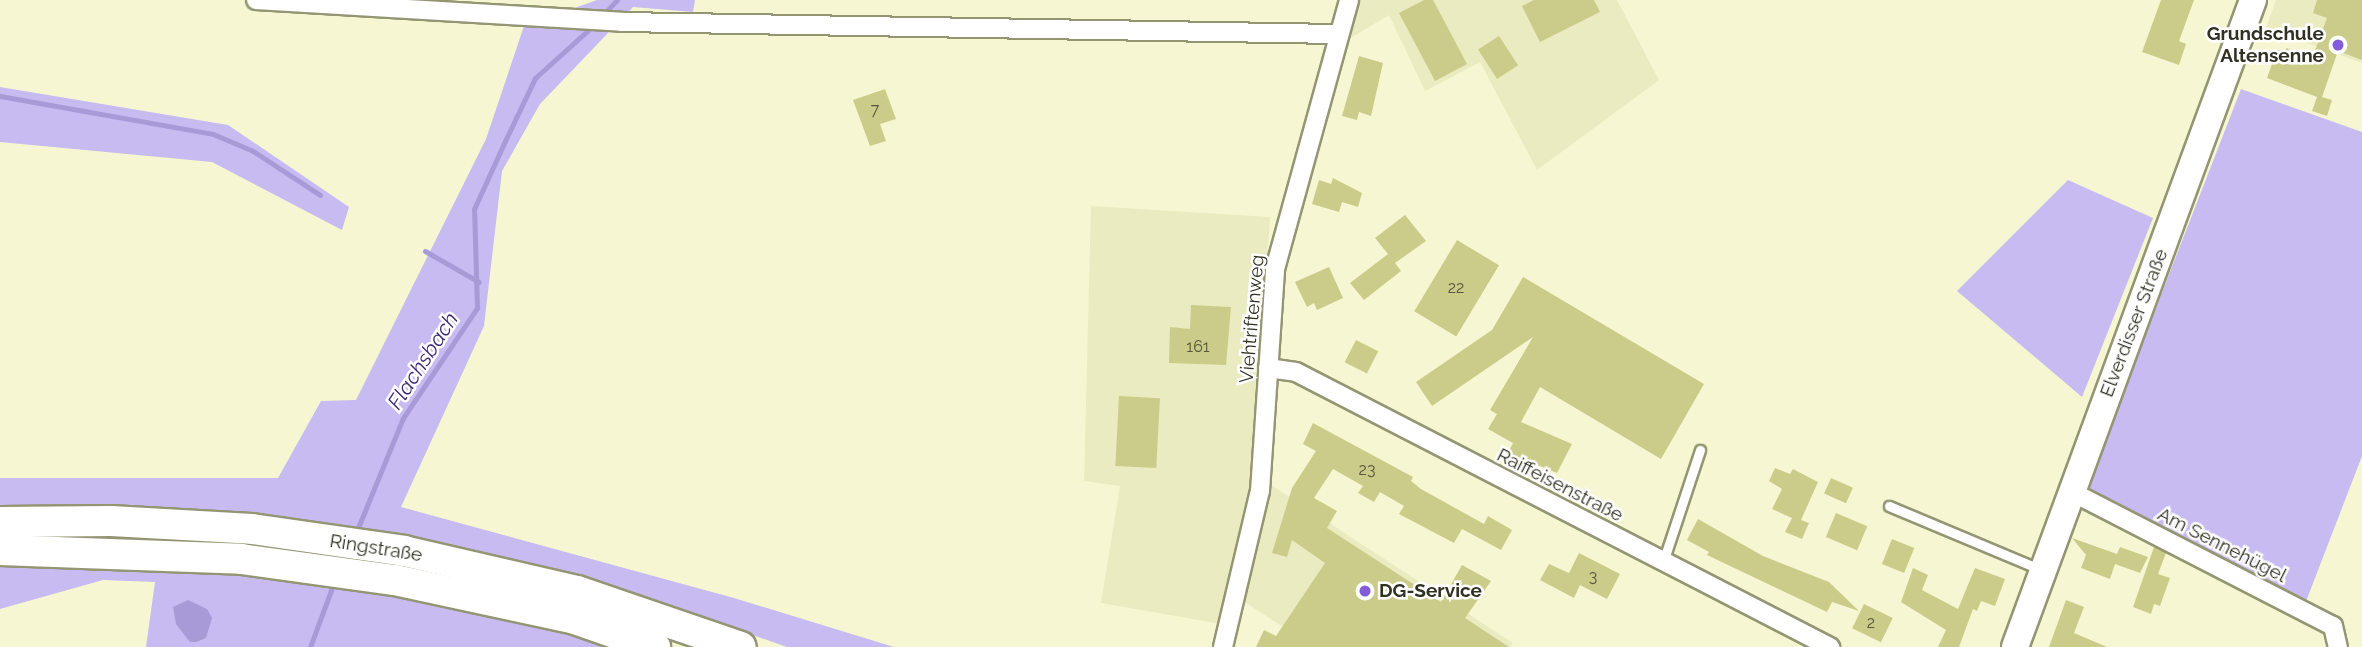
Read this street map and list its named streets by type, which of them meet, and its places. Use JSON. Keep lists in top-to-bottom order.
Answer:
{
  "streets": {
    "highway": ["Ringstraße"],
    "main road": ["Elverdisser Straße"],
    "street": ["Viehtriftenweg", "Raiffeisenstraße", "Am Sennehügel"]
  },
  "crossings": [
    ["Viehtriftenweg", "Raiffeisenstraße"],
    ["Elverdisser Straße", "Am Sennehügel"]
  ],
  "water": ["Flachsbach"],
  "places": ["Grundschule Altensenne", "DG-Service"],
  "house_numbers": [
    "7",
    "22",
    "161",
    "23",
    "3",
    "2"
  ]
}
